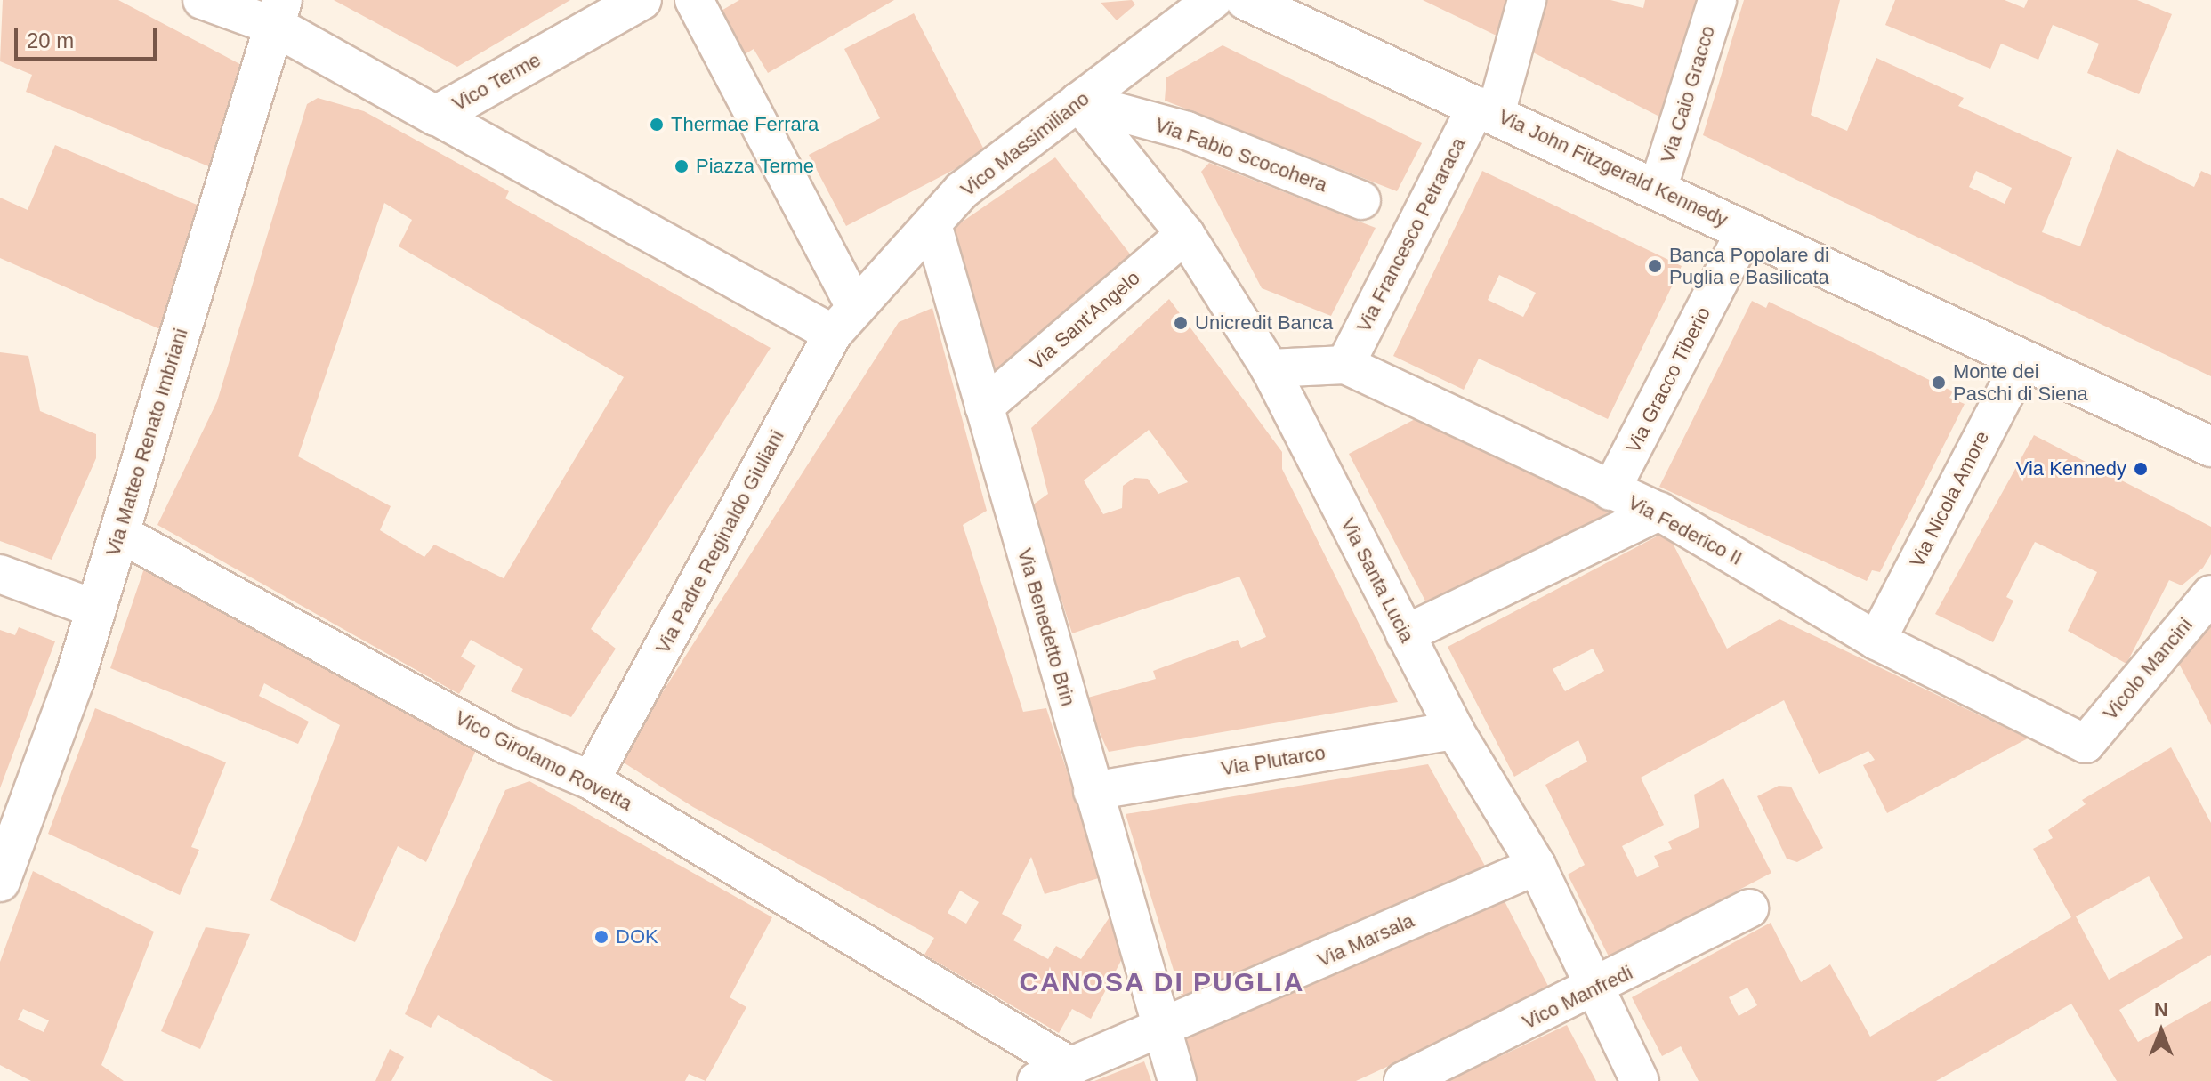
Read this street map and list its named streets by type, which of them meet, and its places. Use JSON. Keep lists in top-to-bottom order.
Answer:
{
  "streets": {
    "street": [
      "Vico Terme",
      "Via Caio Gracco",
      "Vico Massimiliano",
      "Via Fabio Scocohera",
      "Via John Fitzgerald Kennedy",
      "Via Francesco Petraraca",
      "Via Sant'Angelo",
      "Via Gracco Tiberio",
      "Via Matteo Renato Imbriani",
      "Via Nicola Amore",
      "Via Federico II",
      "Via Padre Reginaldo Giuliani",
      "Via Santa Lucia",
      "Via Benedetto Brin",
      "Vicolo Mancini",
      "Vico Girolamo Rovetta",
      "Via Plutarco",
      "Via Marsala",
      "Vico Manfredi"
    ]
  },
  "crossings": [
    ["Vico Terme", "Via Matteo Renato Imbriani"],
    ["Via Caio Gracco", "Via John Fitzgerald Kennedy"],
    ["Vico Massimiliano", "Via Fabio Scocohera"],
    ["Vico Massimiliano", "Via Padre Reginaldo Giuliani"],
    ["Vico Massimiliano", "Via Santa Lucia"],
    ["Vico Massimiliano", "Via Benedetto Brin"],
    ["Via Fabio Scocohera", "Via Santa Lucia"],
    ["Via John Fitzgerald Kennedy", "Via Francesco Petraraca"],
    ["Via John Fitzgerald Kennedy", "Via Gracco Tiberio"],
    ["Via John Fitzgerald Kennedy", "Via Nicola Amore"],
    ["Via Francesco Petraraca", "Via Federico II"],
    ["Via Sant'Angelo", "Via Santa Lucia"],
    ["Via Sant'Angelo", "Via Benedetto Brin"],
    ["Via Gracco Tiberio", "Via Federico II"],
    ["Via Matteo Renato Imbriani", "Vico Girolamo Rovetta"],
    ["Via Nicola Amore", "Via Federico II"],
    ["Via Federico II", "Via Santa Lucia"],
    ["Via Federico II", "Vicolo Mancini"],
    ["Via Padre Reginaldo Giuliani", "Vico Girolamo Rovetta"],
    ["Via Santa Lucia", "Via Plutarco"],
    ["Via Santa Lucia", "Via Marsala"],
    ["Via Santa Lucia", "Vico Manfredi"],
    ["Via Benedetto Brin", "Via Plutarco"],
    ["Via Benedetto Brin", "Via Marsala"],
    ["Vico Girolamo Rovetta", "Via Marsala"]
  ],
  "districts": ["CANOSA DI PUGLIA"],
  "places": [
    "Thermae Ferrara",
    "Piazza Terme",
    "Banca Popolare di Puglia e Basilicata",
    "Unicredit Banca",
    "Monte dei Paschi di Siena",
    "Via Kennedy",
    "DOK"
  ],
  "scale_bar": "20 m",
  "north": "top"
}
